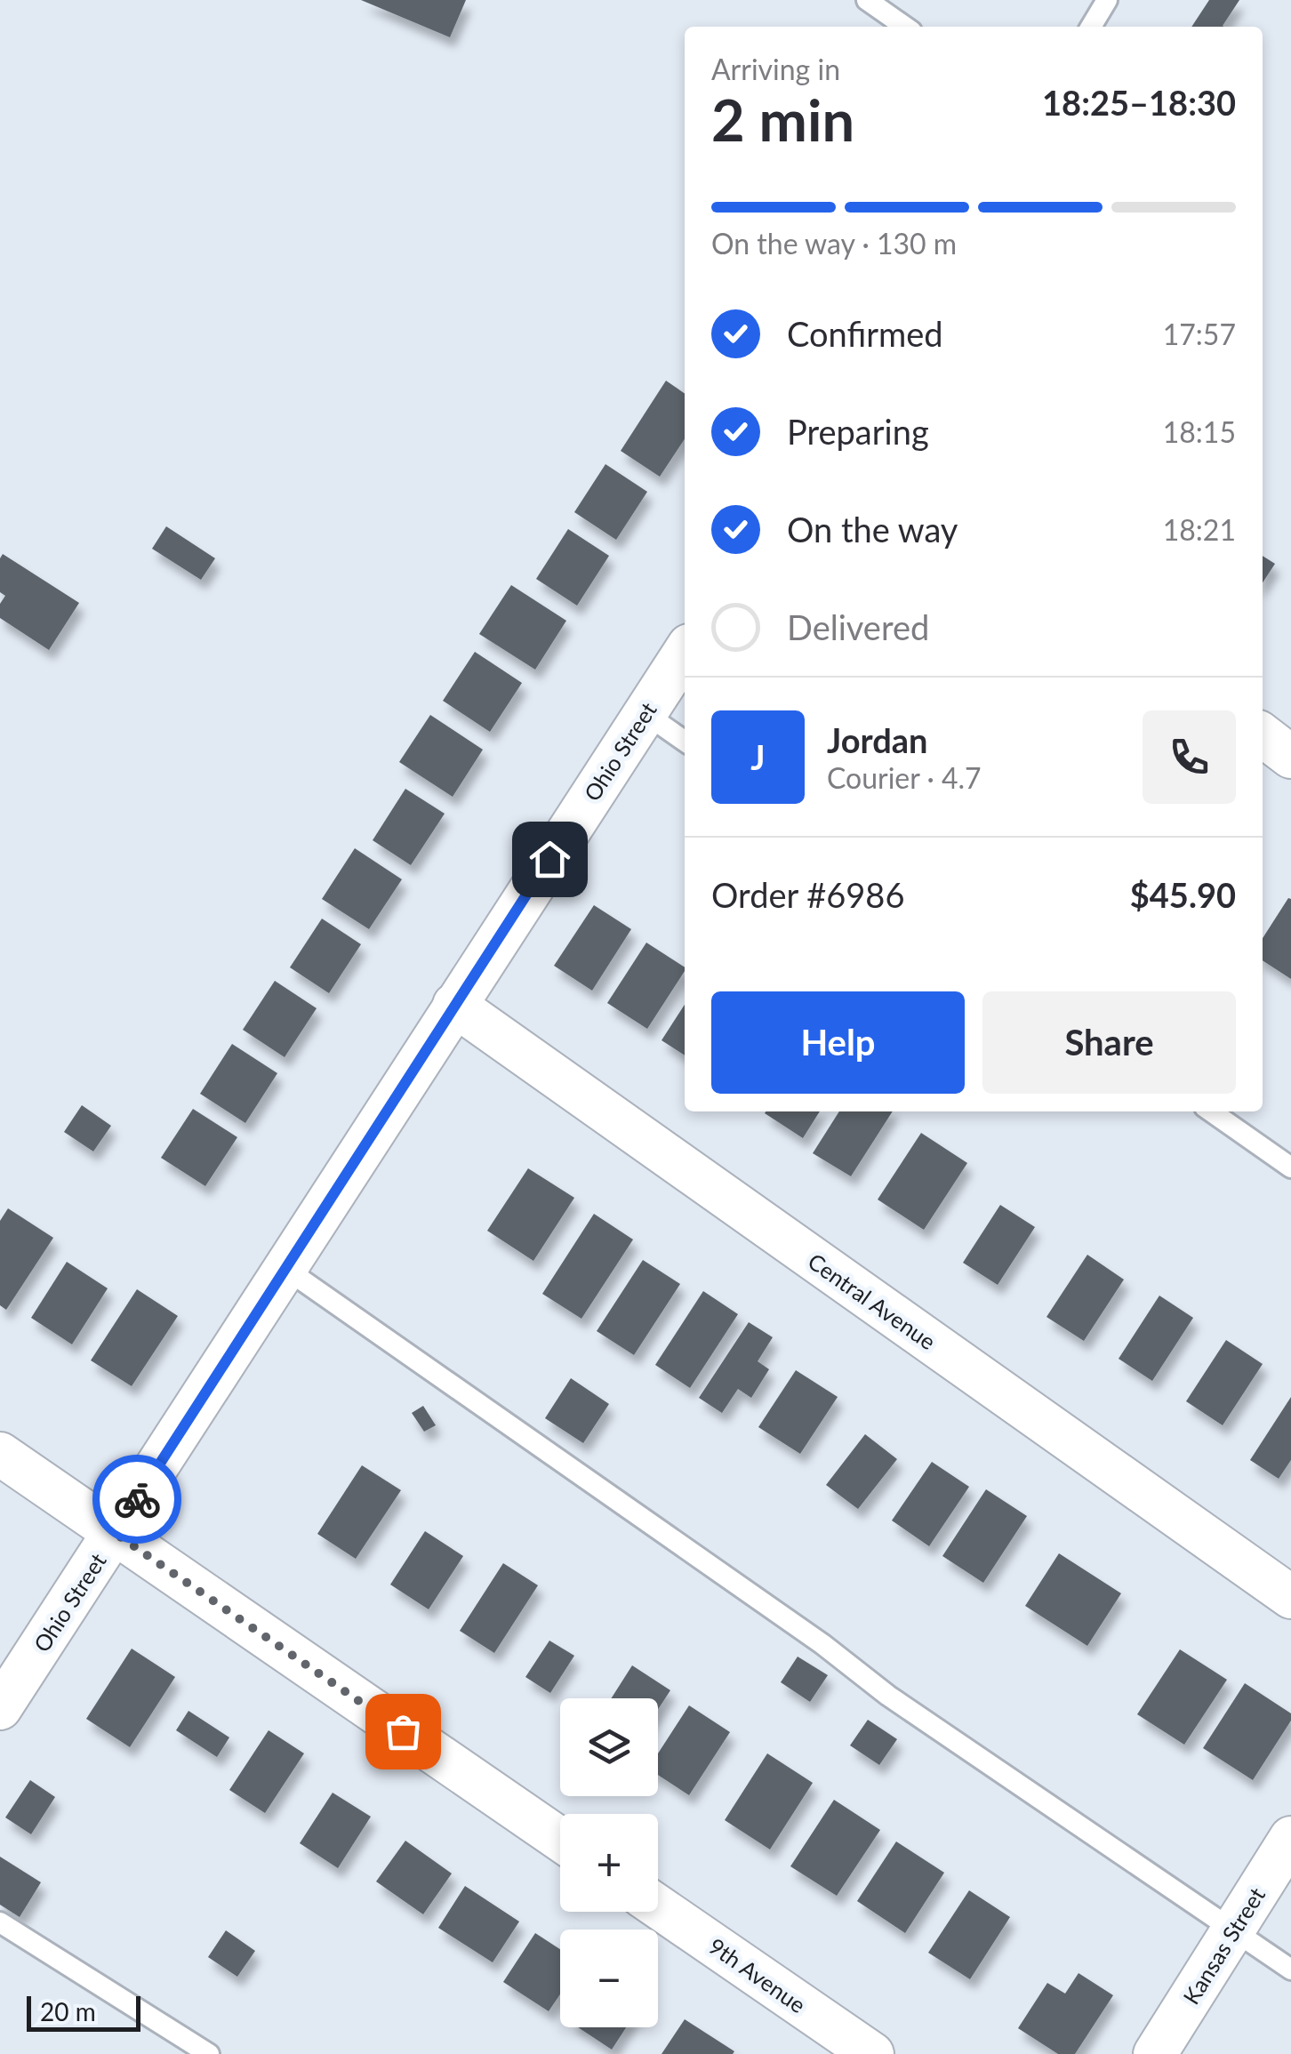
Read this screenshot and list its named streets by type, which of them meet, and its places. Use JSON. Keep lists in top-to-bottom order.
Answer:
{
  "streets": {
    "street": [
      "Ohio Street",
      "Central Avenue",
      "Kansas Street",
      "9th Avenue"
    ]
  },
  "crossings": [
    ["Ohio Street", "Central Avenue"]
  ],
  "scale_bar": "20 m",
  "page": {
    "heading": ["2 min", "Arriving in", "18:25–18:30"],
    "panel": [
      "Jordan",
      "Courier · 4.7",
      "Order #6986",
      "$45.90"
    ],
    "bar": "On the way · 130 m",
    "list": [
      ["Confirmed", "17:57"],
      ["Preparing", "18:15"],
      ["On the way", "18:21"],
      "Delivered"
    ],
    "round": "J",
    "buttons": ["Help", "Share"],
    "map_buttons": ["+", "−"],
    "scale": "20 m"
  }
}
